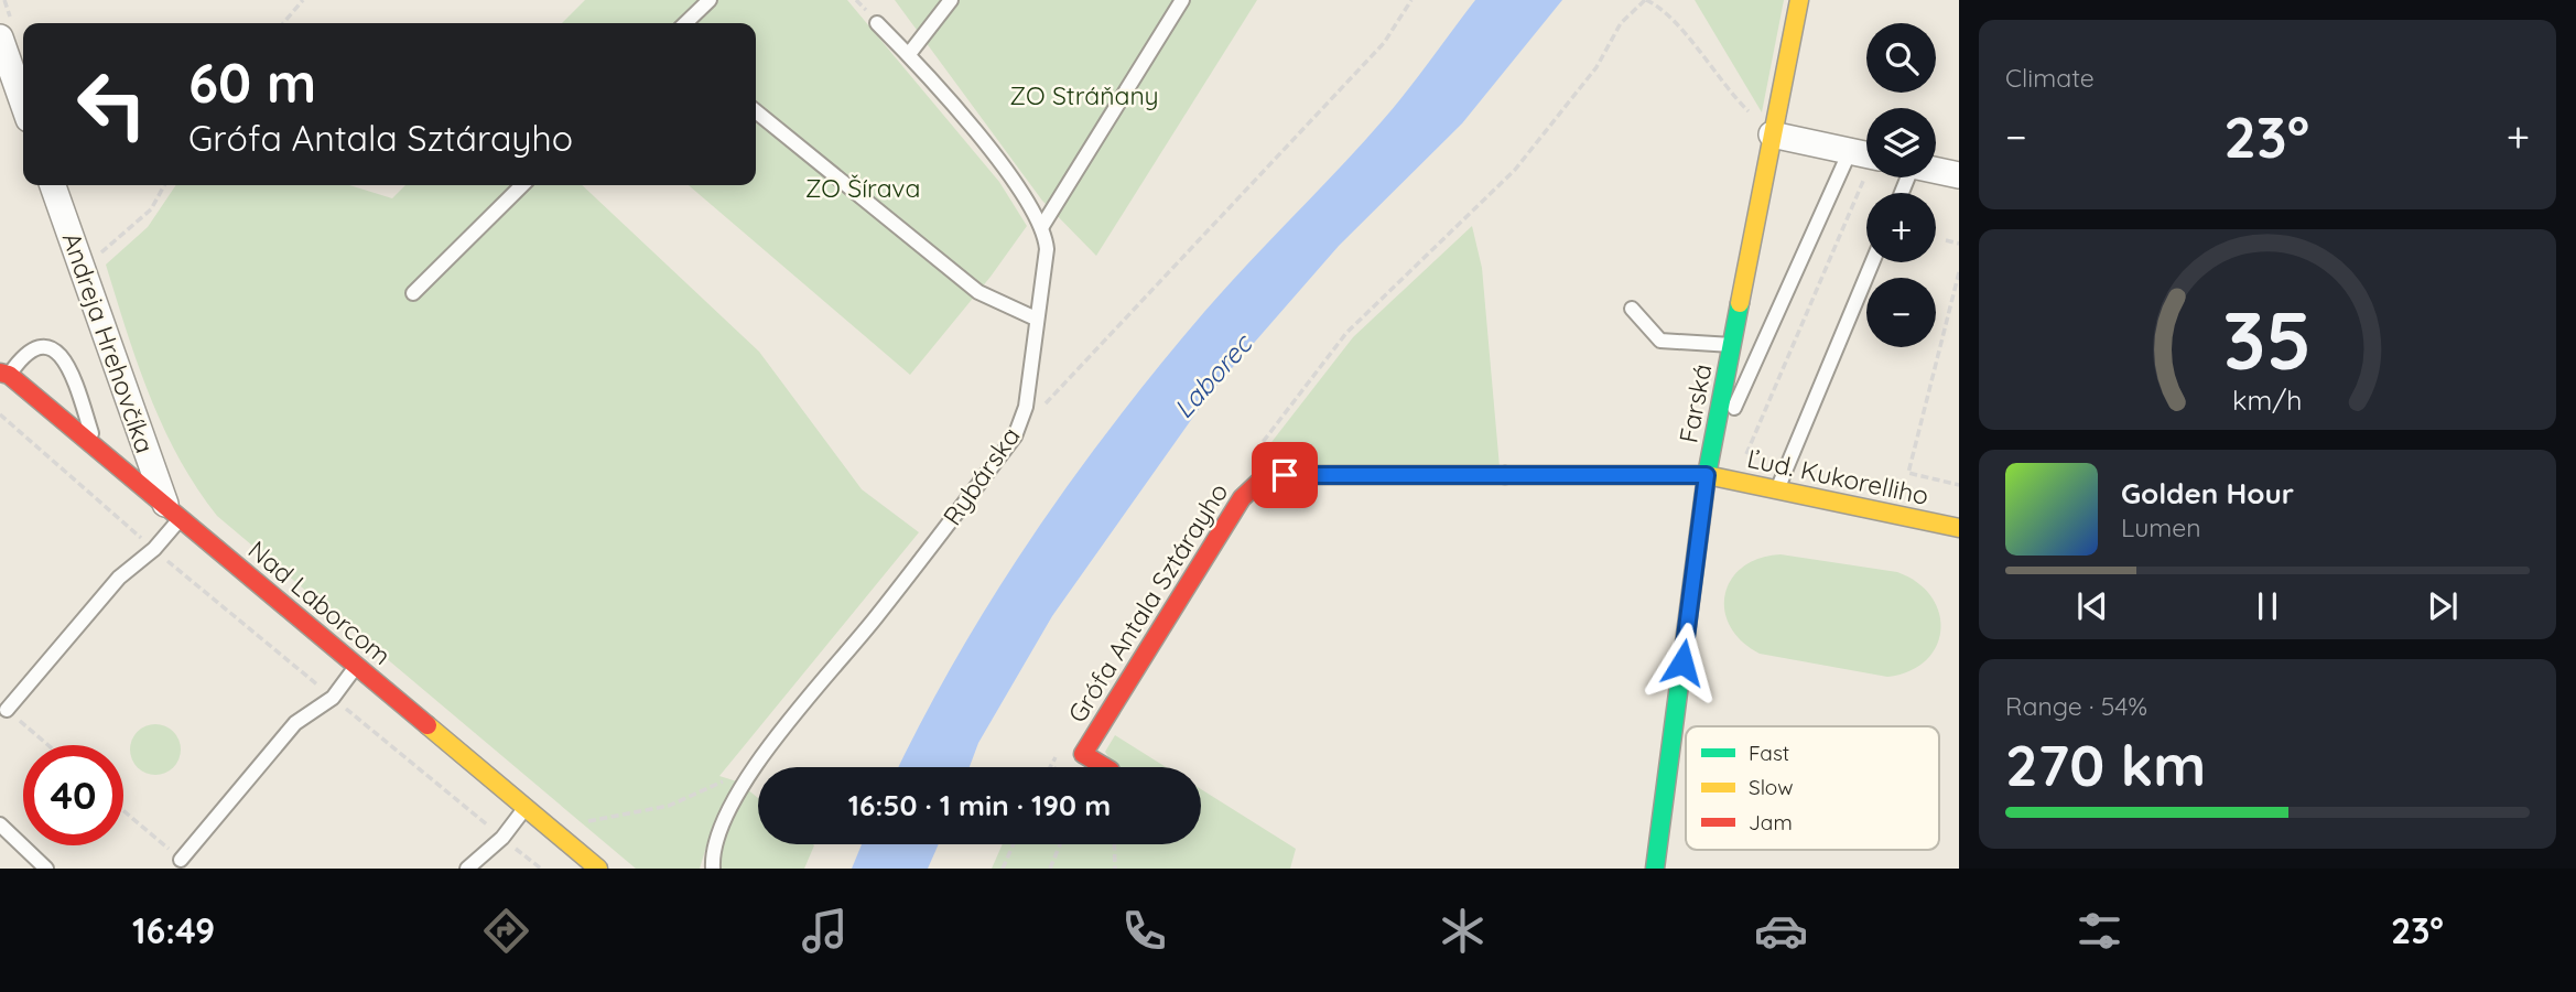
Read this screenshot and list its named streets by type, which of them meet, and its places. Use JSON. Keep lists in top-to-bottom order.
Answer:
{
  "streets": {
    "street": [
      "Andreja Hrehovčíka",
      "Farská",
      "Ľud. Kukorelliho",
      "Nad Laborcom",
      "Grófa Antala Sztárayho"
    ],
    "lane": ["Rybárska"]
  },
  "crossings": [
    ["Andreja Hrehovčíka", "Nad Laborcom"],
    ["Farská", "Ľud. Kukorelliho"],
    ["Farská", "Grófa Antala Sztárayho"],
    ["Ľud. Kukorelliho", "Grófa Antala Sztárayho"]
  ],
  "water": ["Laborec"],
  "parks": ["ZO Stráňany", "ZO Šírava"],
  "legend": ["Fast", "Slow", "Jam"],
  "page": {
    "tile": [
      "Climate",
      ["Range · 54%", "270 km"]
    ],
    "map_buttons": ["+", "−"],
    "turn": ["60 m", "Grófa Antala Sztárayho"],
    "heat": ["−", "23°", "+"],
    "song": ["Golden Hour", "Lumen"],
    "limit": "40",
    "trip": "16:50 · 1 min · 190 m",
    "tabs": ["16:49", "23°"],
    "gauge": ["35", "km/h"]
  }
}
